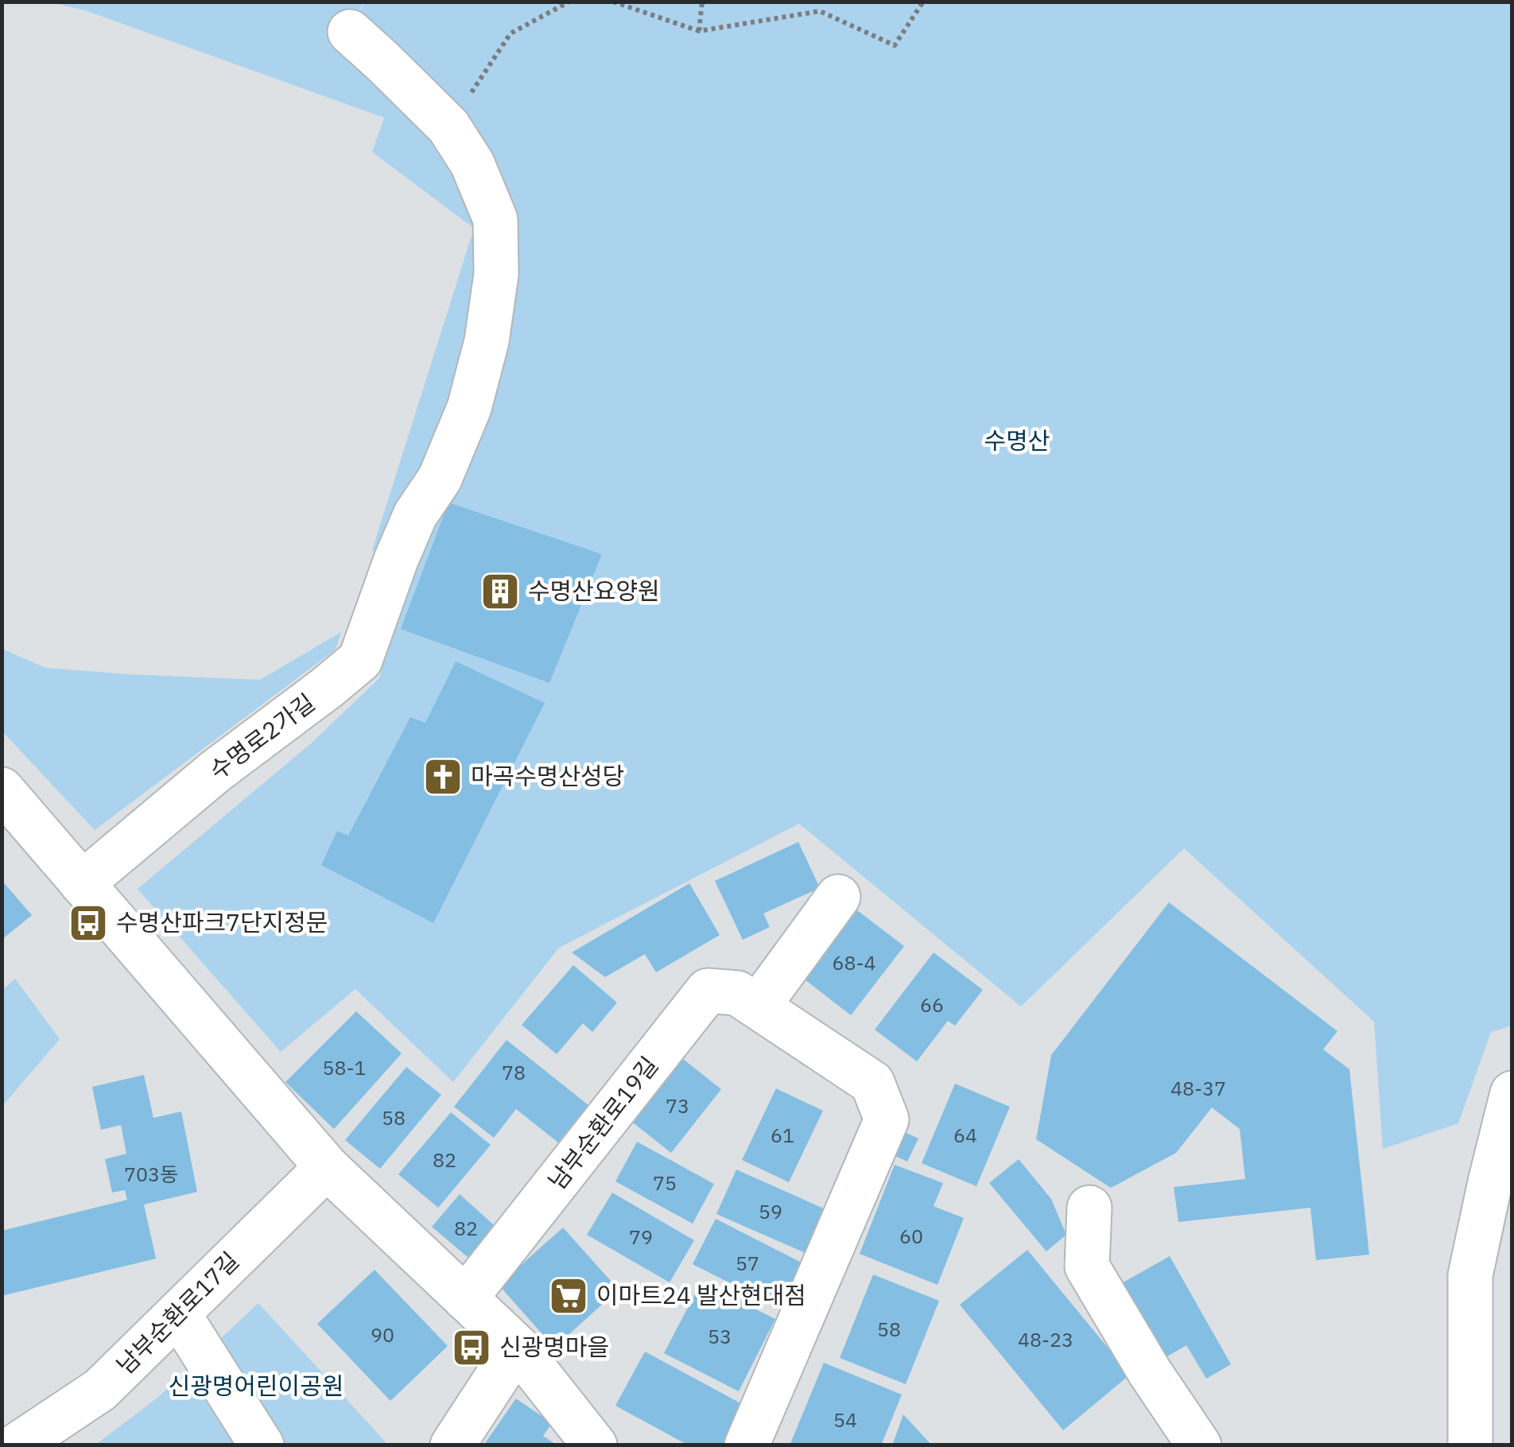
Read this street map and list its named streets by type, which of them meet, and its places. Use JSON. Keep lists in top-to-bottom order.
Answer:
{
  "streets": {
    "street": ["수명로2가길", "남부순환로19길", "남부순환로17길"]
  },
  "parks": ["수명산", "신광명어린이공원"],
  "places": {
    "building": ["수명산요양원"],
    "church": ["마곡수명산성당"],
    "bus stop": ["수명산파크7단지정문", "신광명마을"],
    "supermarket": ["이마트24 발산현대점"]
  },
  "house_numbers": [
    "68-4",
    "66",
    "58-1",
    "78",
    "48-37",
    "73",
    "58",
    "61",
    "64",
    "82",
    "703동",
    "75",
    "59",
    "82",
    "60",
    "79",
    "57",
    "58",
    "90",
    "53",
    "48-23",
    "54"
  ]
}
